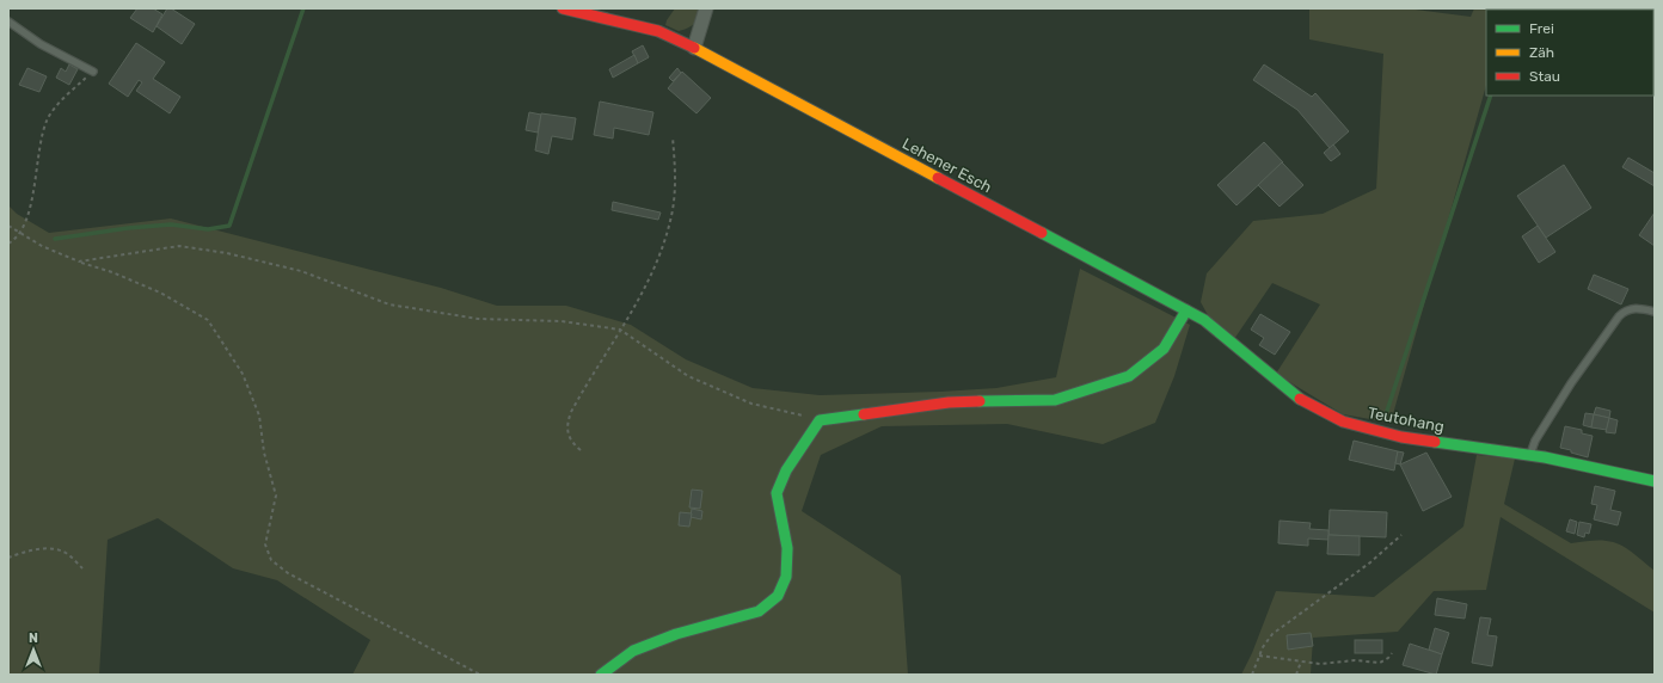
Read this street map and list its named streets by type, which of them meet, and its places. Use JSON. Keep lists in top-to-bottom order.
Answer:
{
  "streets": {
    "street": ["Lehener Esch", "Teutohang"]
  },
  "crossings": [
    ["Lehener Esch", "Teutohang"]
  ],
  "legend": ["Frei", "Zäh", "Stau"],
  "north": "top"
}
